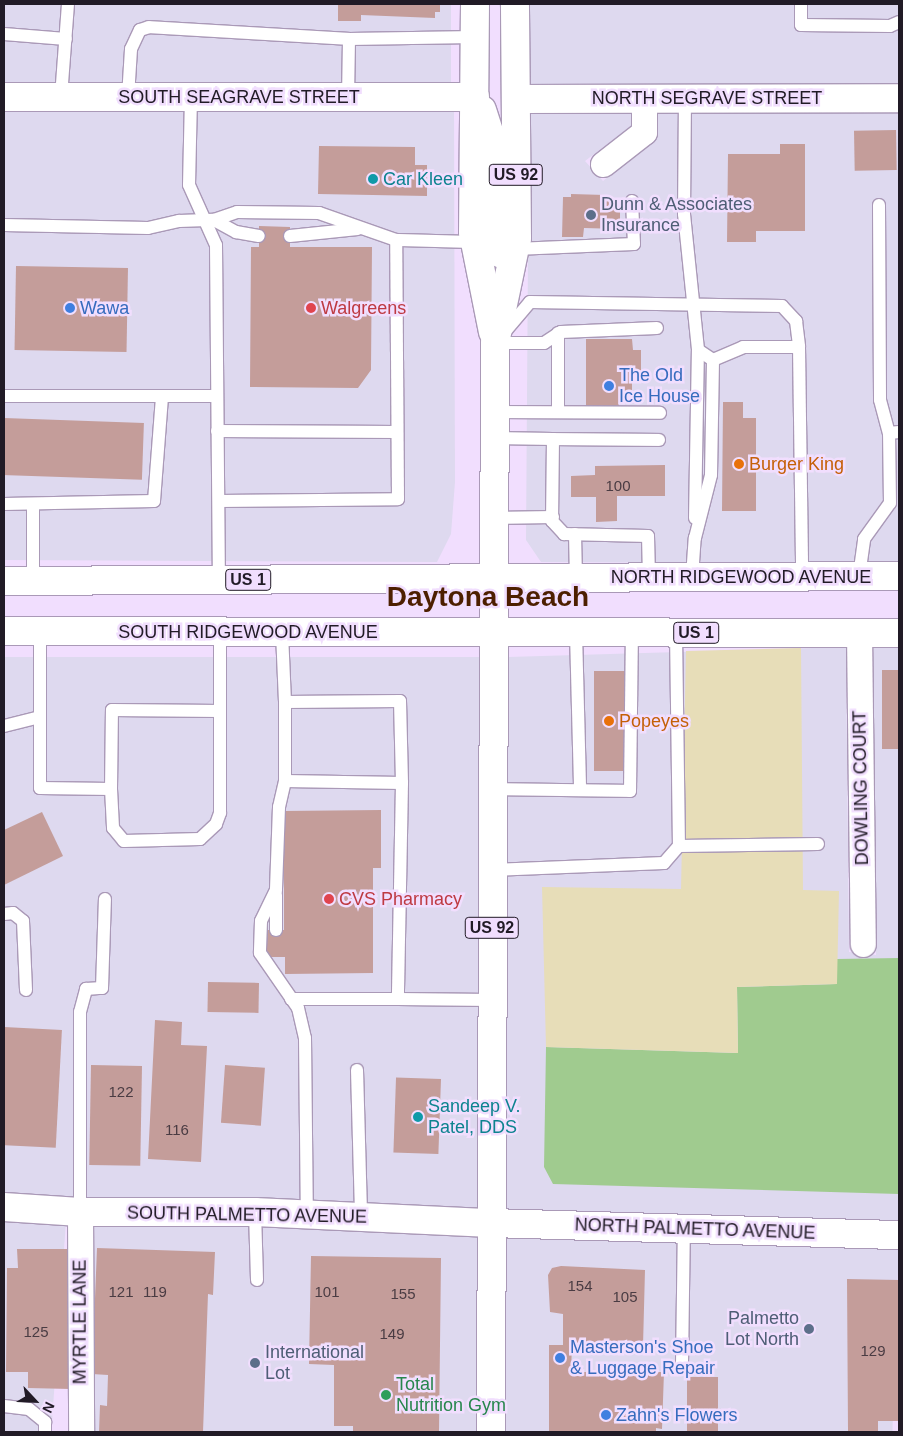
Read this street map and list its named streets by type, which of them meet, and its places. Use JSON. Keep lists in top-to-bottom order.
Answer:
{
  "streets": {
    "main road": [
      "SOUTH SEAGRAVE STREET",
      "NORTH SEGRAVE STREET",
      "US 92",
      "NORTH RIDGEWOOD AVENUE",
      "US 1",
      "SOUTH RIDGEWOOD AVENUE",
      "SOUTH PALMETTO AVENUE",
      "NORTH PALMETTO AVENUE"
    ],
    "street": ["DOWLING COURT", "MYRTLE LANE"]
  },
  "crossings": [
    ["SOUTH SEAGRAVE STREET", "US 92"],
    ["NORTH SEGRAVE STREET", "US 92"],
    ["US 92", "NORTH RIDGEWOOD AVENUE"],
    ["US 92", "US 1"],
    ["US 92", "SOUTH RIDGEWOOD AVENUE"],
    ["US 92", "SOUTH PALMETTO AVENUE"],
    ["US 92", "NORTH PALMETTO AVENUE"],
    ["NORTH RIDGEWOOD AVENUE", "US 1"],
    ["US 1", "SOUTH RIDGEWOOD AVENUE"],
    ["US 1", "DOWLING COURT"],
    ["SOUTH PALMETTO AVENUE", "NORTH PALMETTO AVENUE"],
    ["SOUTH PALMETTO AVENUE", "MYRTLE LANE"]
  ],
  "districts": ["Daytona Beach"],
  "places": [
    "Car Kleen",
    "Dunn & Associates Insurance",
    "Wawa",
    "Walgreens",
    "The Old Ice House",
    "Burger King",
    "Popeyes",
    "CVS Pharmacy",
    "Sandeep V. Patel, DDS",
    "Palmetto Lot North",
    "Masterson's Shoe & Luggage Repair",
    "International Lot",
    "Total Nutrition Gym",
    "Zahn's Flowers"
  ],
  "house_numbers": [
    "100",
    "122",
    "116",
    "154",
    "121",
    "119",
    "101",
    "155",
    "105",
    "125",
    "149",
    "129"
  ],
  "north": "bottom right"
}
